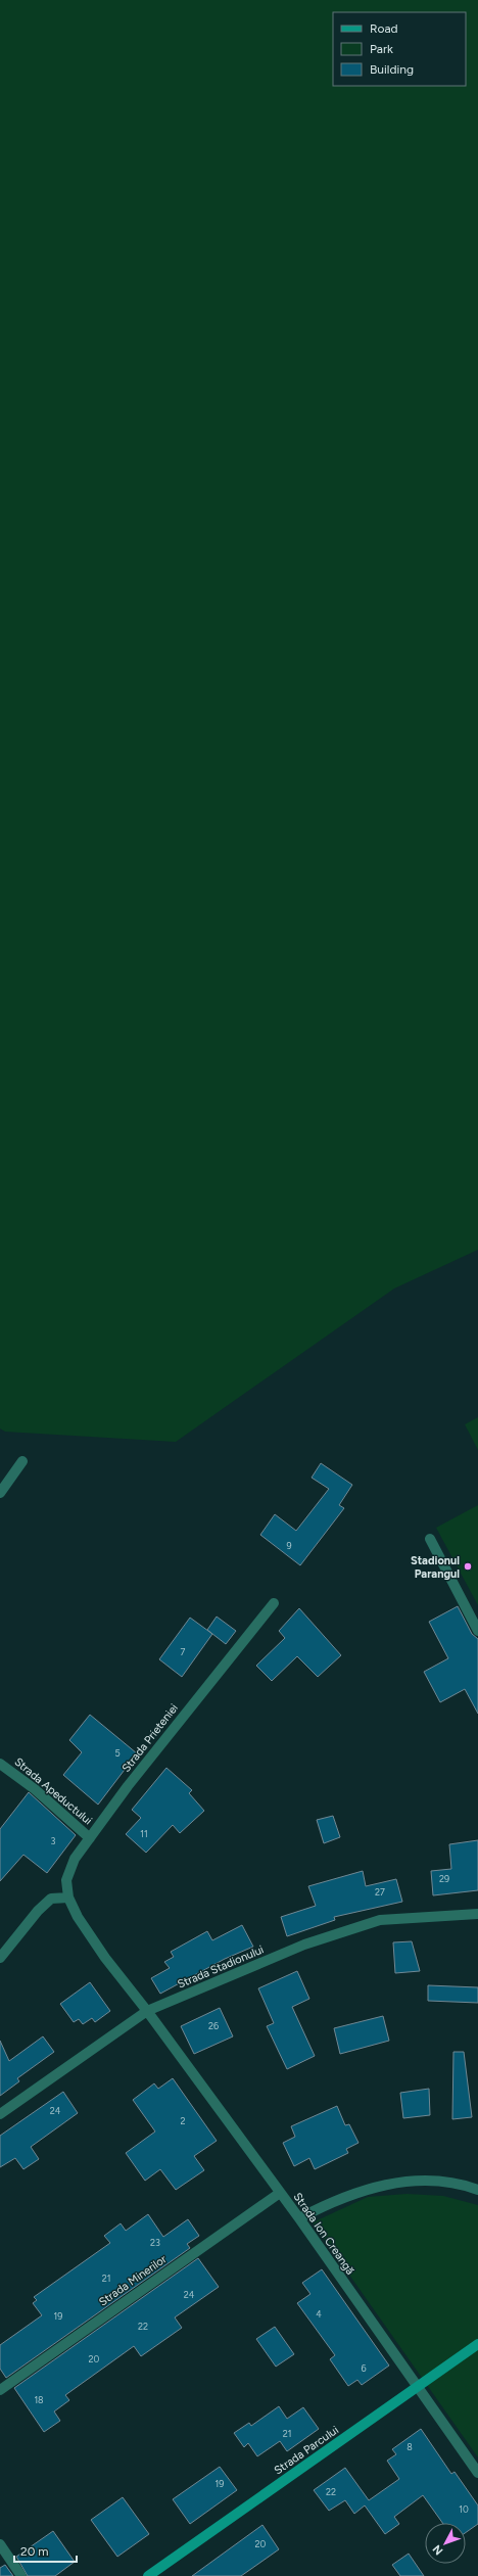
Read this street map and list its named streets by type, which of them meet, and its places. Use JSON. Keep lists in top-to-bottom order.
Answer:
{
  "streets": {
    "main road": ["Strada Parcului"],
    "street": [
      "Strada Prieteniei",
      "Strada Apeductului",
      "Strada Stadionului",
      "Strada Ion Creangă",
      "Strada Minerilor"
    ]
  },
  "crossings": [
    ["Strada Prieteniei", "Strada Apeductului"],
    ["Strada Prieteniei", "Strada Stadionului"],
    ["Strada Prieteniei", "Strada Ion Creangă"],
    ["Strada Stadionului", "Strada Ion Creangă"],
    ["Strada Ion Creangă", "Strada Minerilor"],
    ["Strada Ion Creangă", "Strada Parcului"]
  ],
  "places": ["Stadionul Parangul"],
  "house_numbers": [
    "9",
    "7",
    "5",
    "11",
    "3",
    "29",
    "27",
    "26",
    "24",
    "2",
    "23",
    "21",
    "24",
    "4",
    "19",
    "22",
    "20",
    "6",
    "18",
    "21",
    "8",
    "19",
    "22",
    "10",
    "20"
  ],
  "legend": ["Road", "Park", "Building"],
  "scale_bar": "20 m",
  "north": "bottom left"
}
